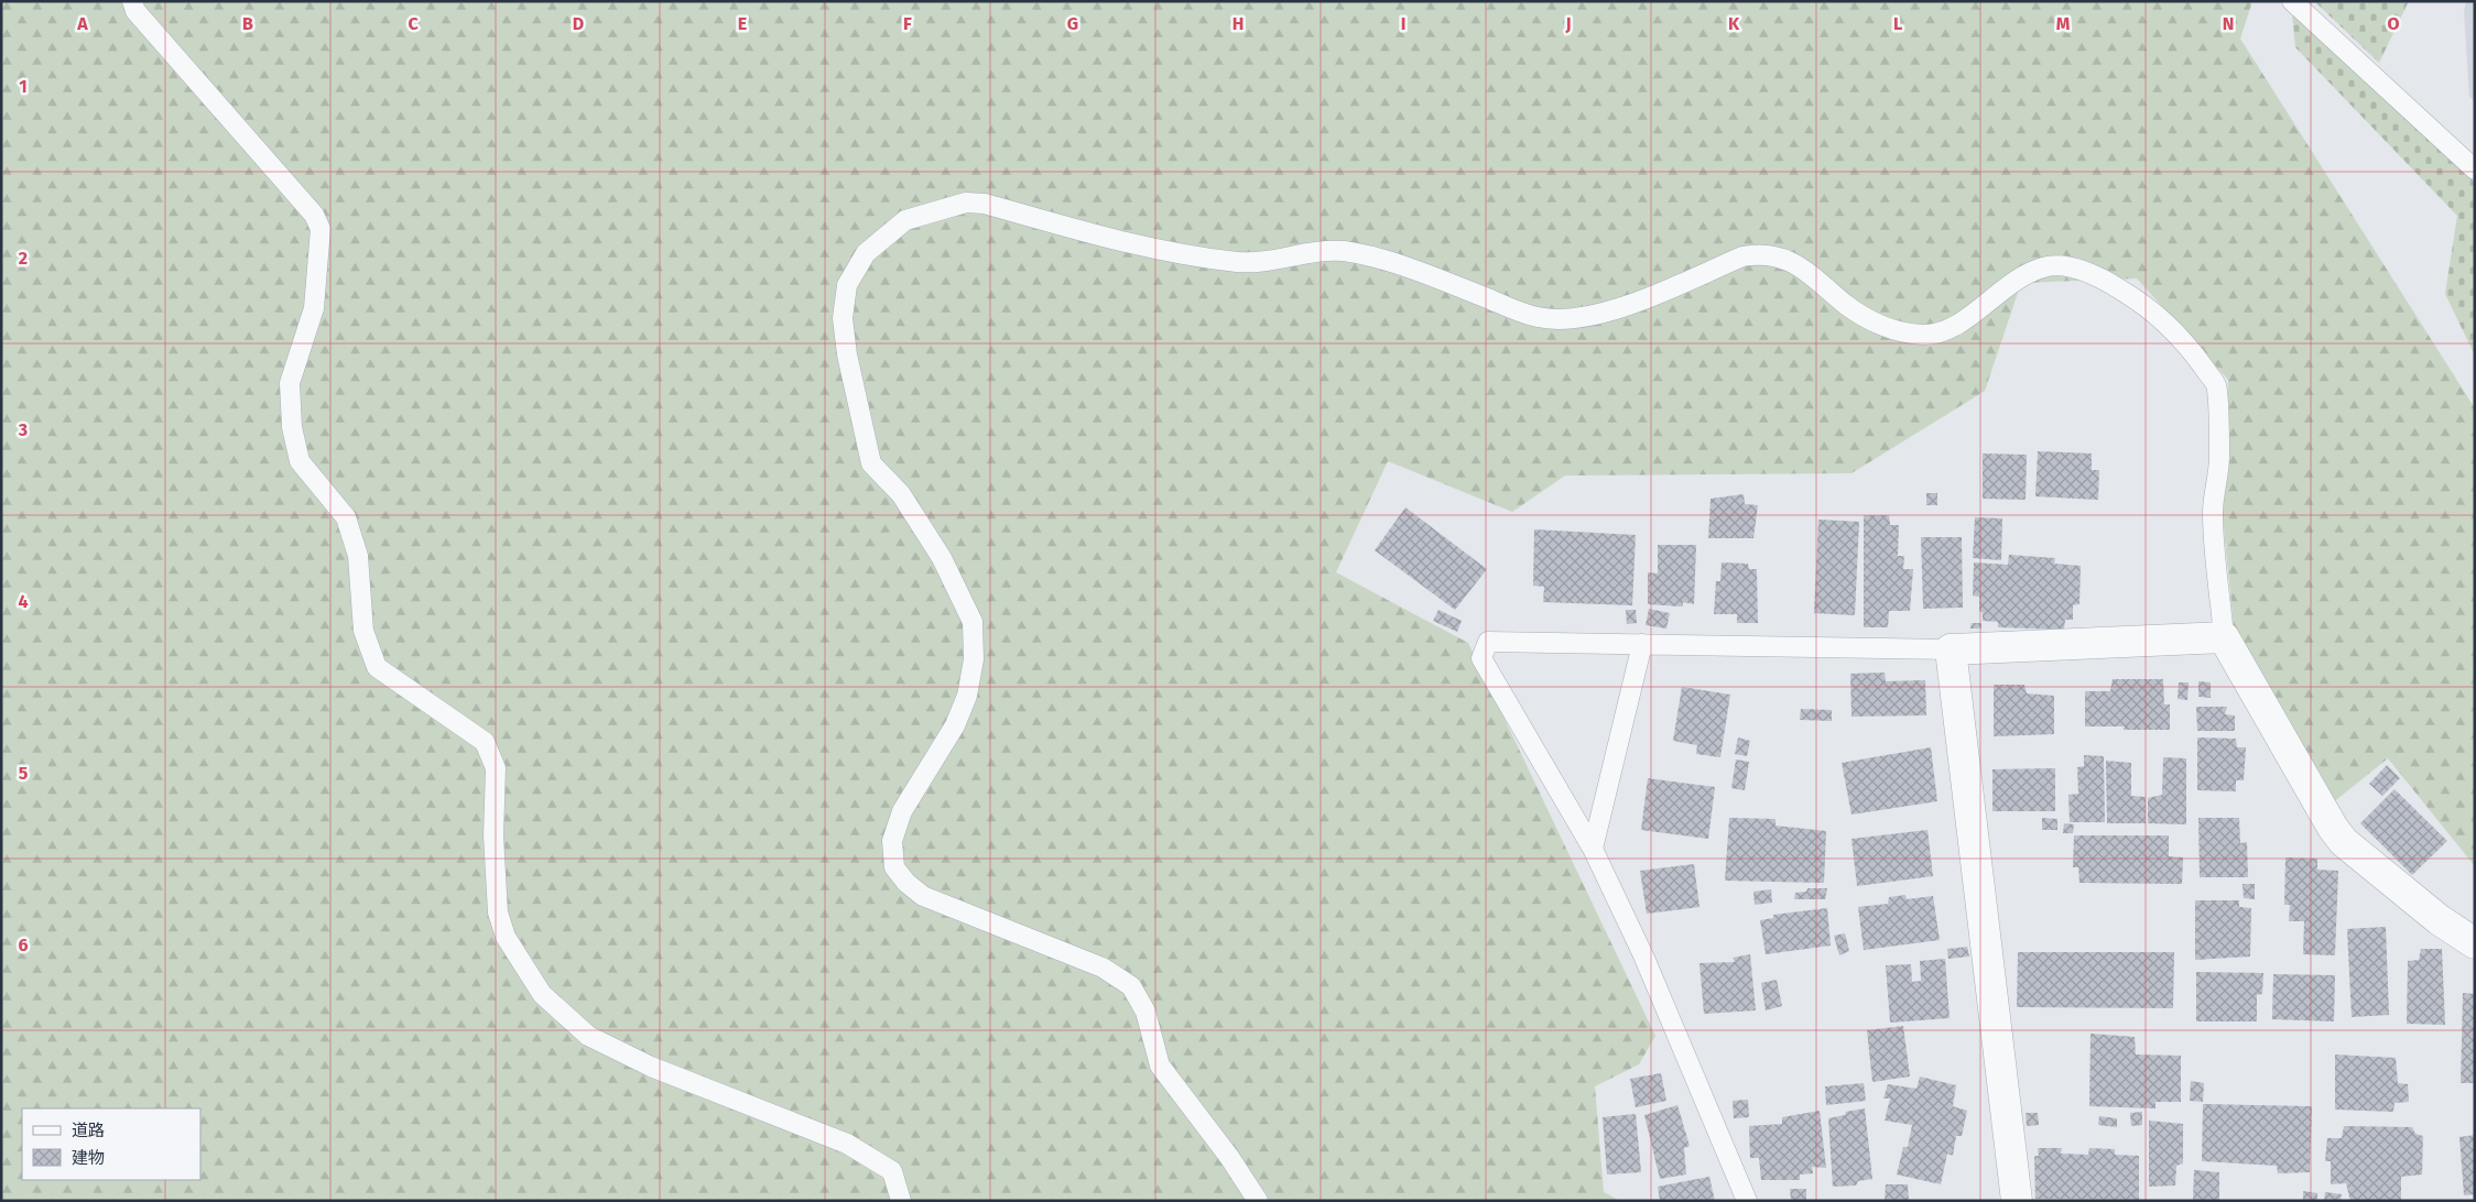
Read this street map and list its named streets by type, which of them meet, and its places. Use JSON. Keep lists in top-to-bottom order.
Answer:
{
  "legend": ["道路", "建物"],
  "grid": {
    "columns": [
      "A",
      "B",
      "C",
      "D",
      "E",
      "F",
      "G",
      "H",
      "I",
      "J",
      "K",
      "L",
      "M",
      "N",
      "O"
    ],
    "rows": [
      "1",
      "2",
      "3",
      "4",
      "5",
      "6"
    ]
  }
}
